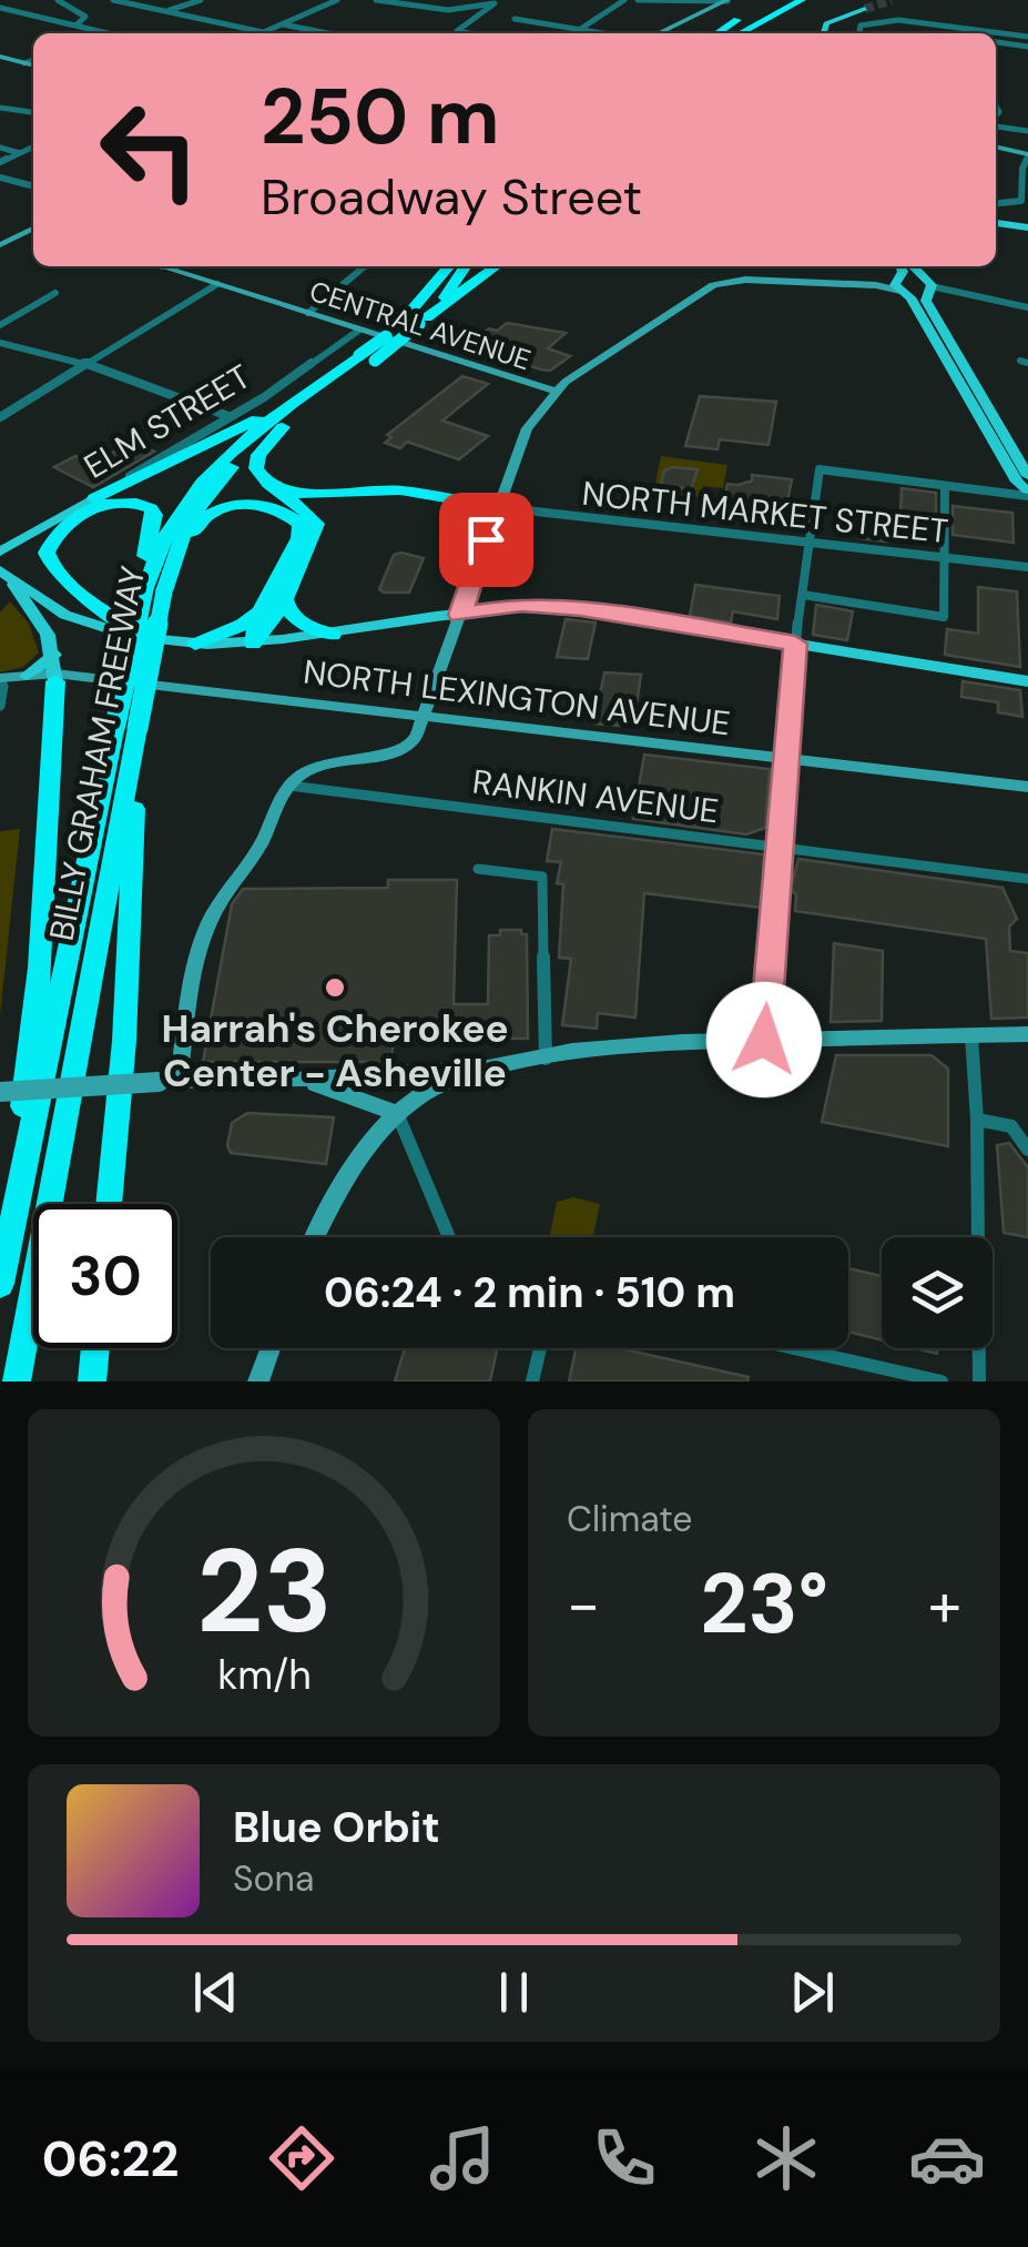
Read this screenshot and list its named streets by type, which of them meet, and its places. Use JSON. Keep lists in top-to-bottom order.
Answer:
{
  "streets": {
    "highway": ["BILLY GRAHAM FREEWAY"],
    "main road": ["ELM STREET"],
    "street": [
      "CENTRAL AVENUE",
      "NORTH MARKET STREET",
      "NORTH LEXINGTON AVENUE",
      "RANKIN AVENUE"
    ]
  },
  "crossings": [
    ["CENTRAL AVENUE", "ELM STREET"]
  ],
  "places": ["Harrah's Cherokee Center - Asheville"],
  "page": {
    "turn": ["250 m", "Broadway Street"],
    "limit": "30",
    "trip": "06:24 · 2 min · 510 m",
    "tile": "Climate",
    "heat": ["−", "23°", "+"],
    "song": ["Blue Orbit", "Sona"],
    "tabs": "06:22",
    "gauge": ["23", "km/h"]
  }
}
